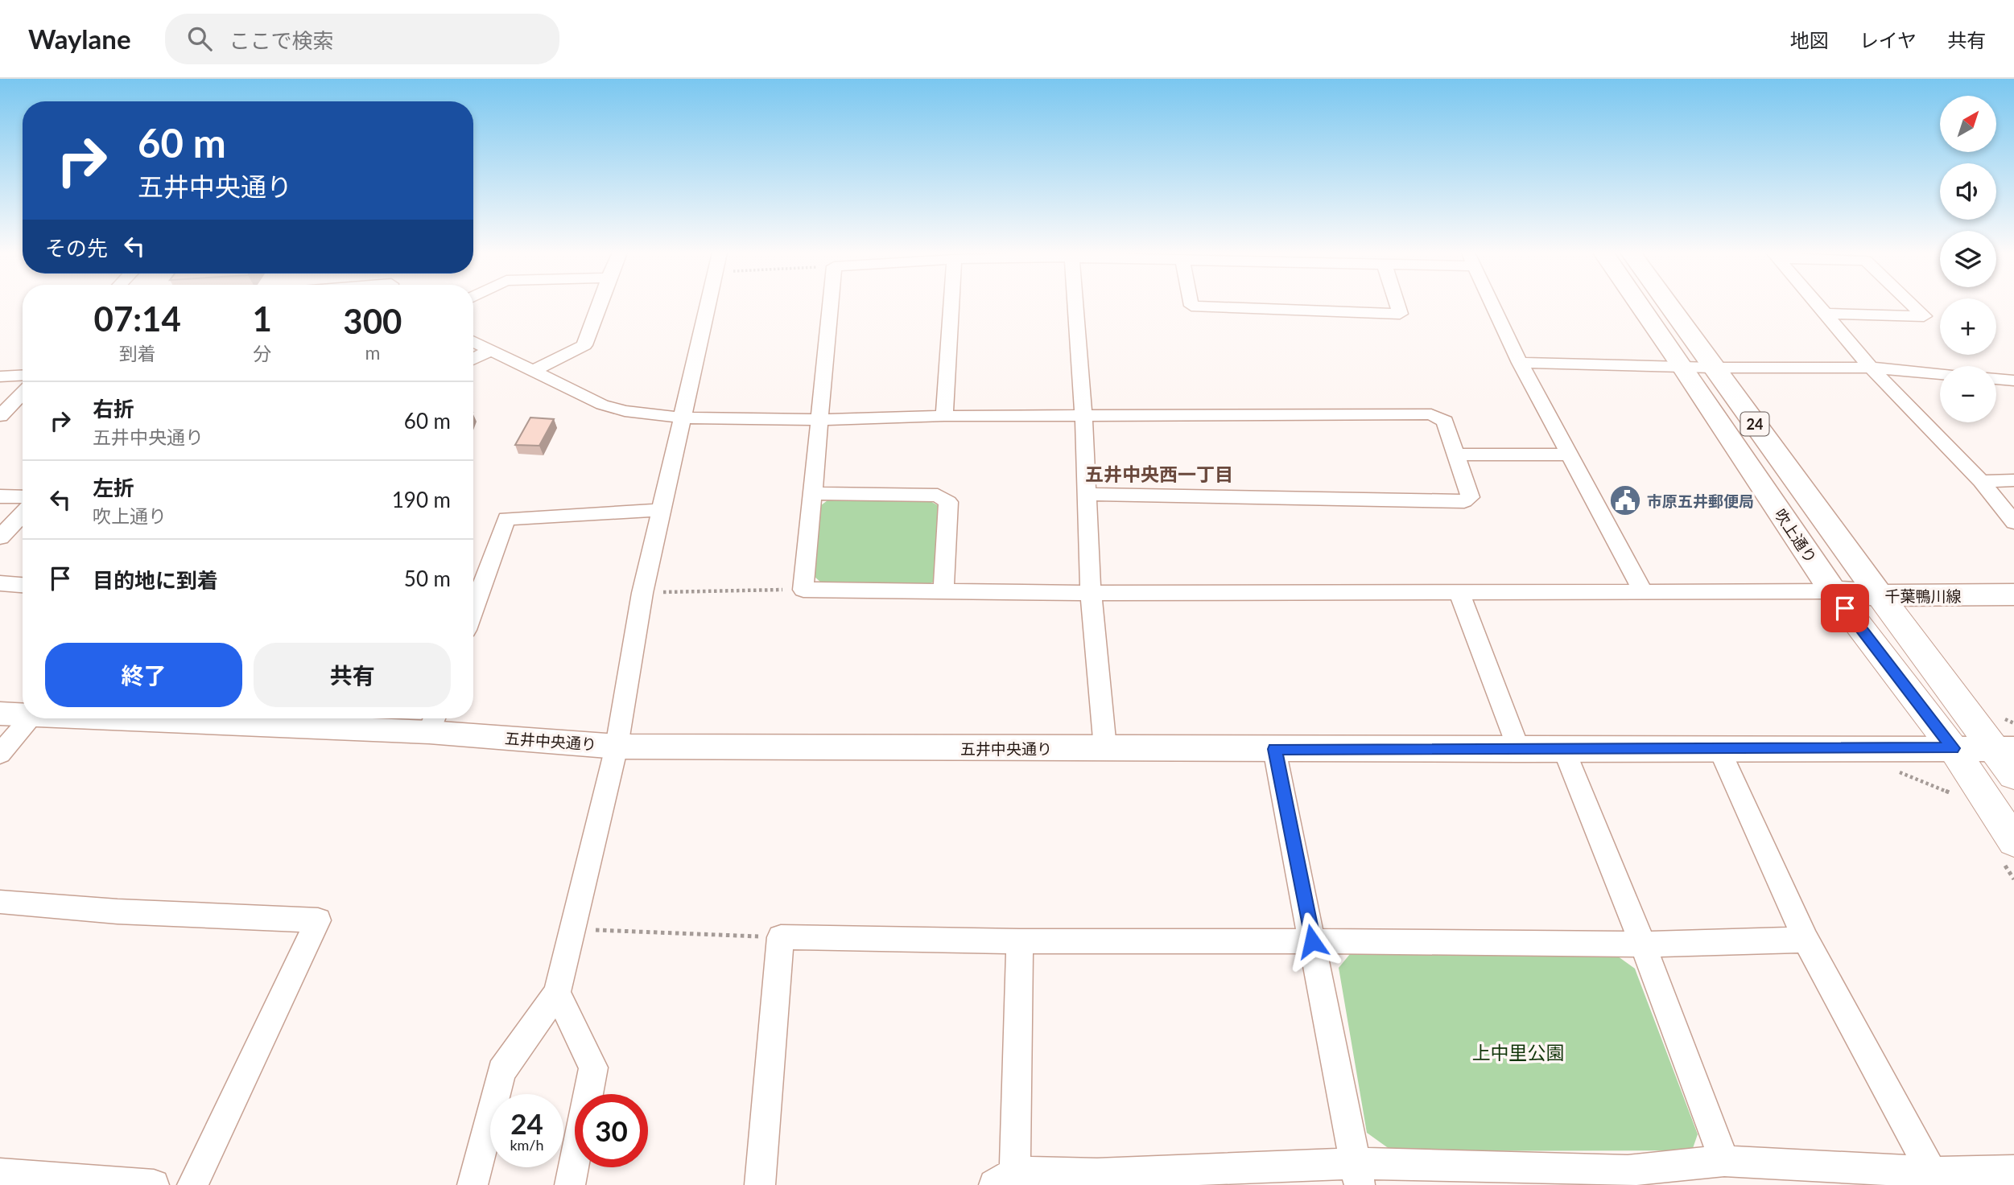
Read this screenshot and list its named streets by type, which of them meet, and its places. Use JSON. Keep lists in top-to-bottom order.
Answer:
{
  "streets": {
    "main road": ["24", "吹上通り", "千葉鴨川線"],
    "street": ["五井中央通り"]
  },
  "crossings": [
    ["吹上通り", "千葉鴨川線"],
    ["吹上通り", "五井中央通り"]
  ],
  "districts": ["五井中央西一丁目"],
  "parks": ["上中里公園"],
  "places": {
    "public building": ["市原五井郵便局"]
  },
  "north": "top right",
  "page": {
    "header": "Waylane",
    "search": "ここで検索",
    "nav": ["地図", "レイヤ", "共有"],
    "map_buttons": ["+", "−"],
    "turn": ["60 m", "五井中央通り"],
    "then": "その先",
    "eta": [
      "07:14",
      "到着",
      "1",
      "分",
      "300",
      "m"
    ],
    "list": [
      {
        "name": "右折",
        "note": "五井中央通り",
        "value": "60 m"
      },
      {
        "name": "左折",
        "note": "吹上通り",
        "value": "190 m"
      },
      {
        "name": "目的地に到着",
        "value": "50 m"
      }
    ],
    "buttons": ["終了", "共有"],
    "speed": "24 km/h",
    "limit": "30"
  }
}
